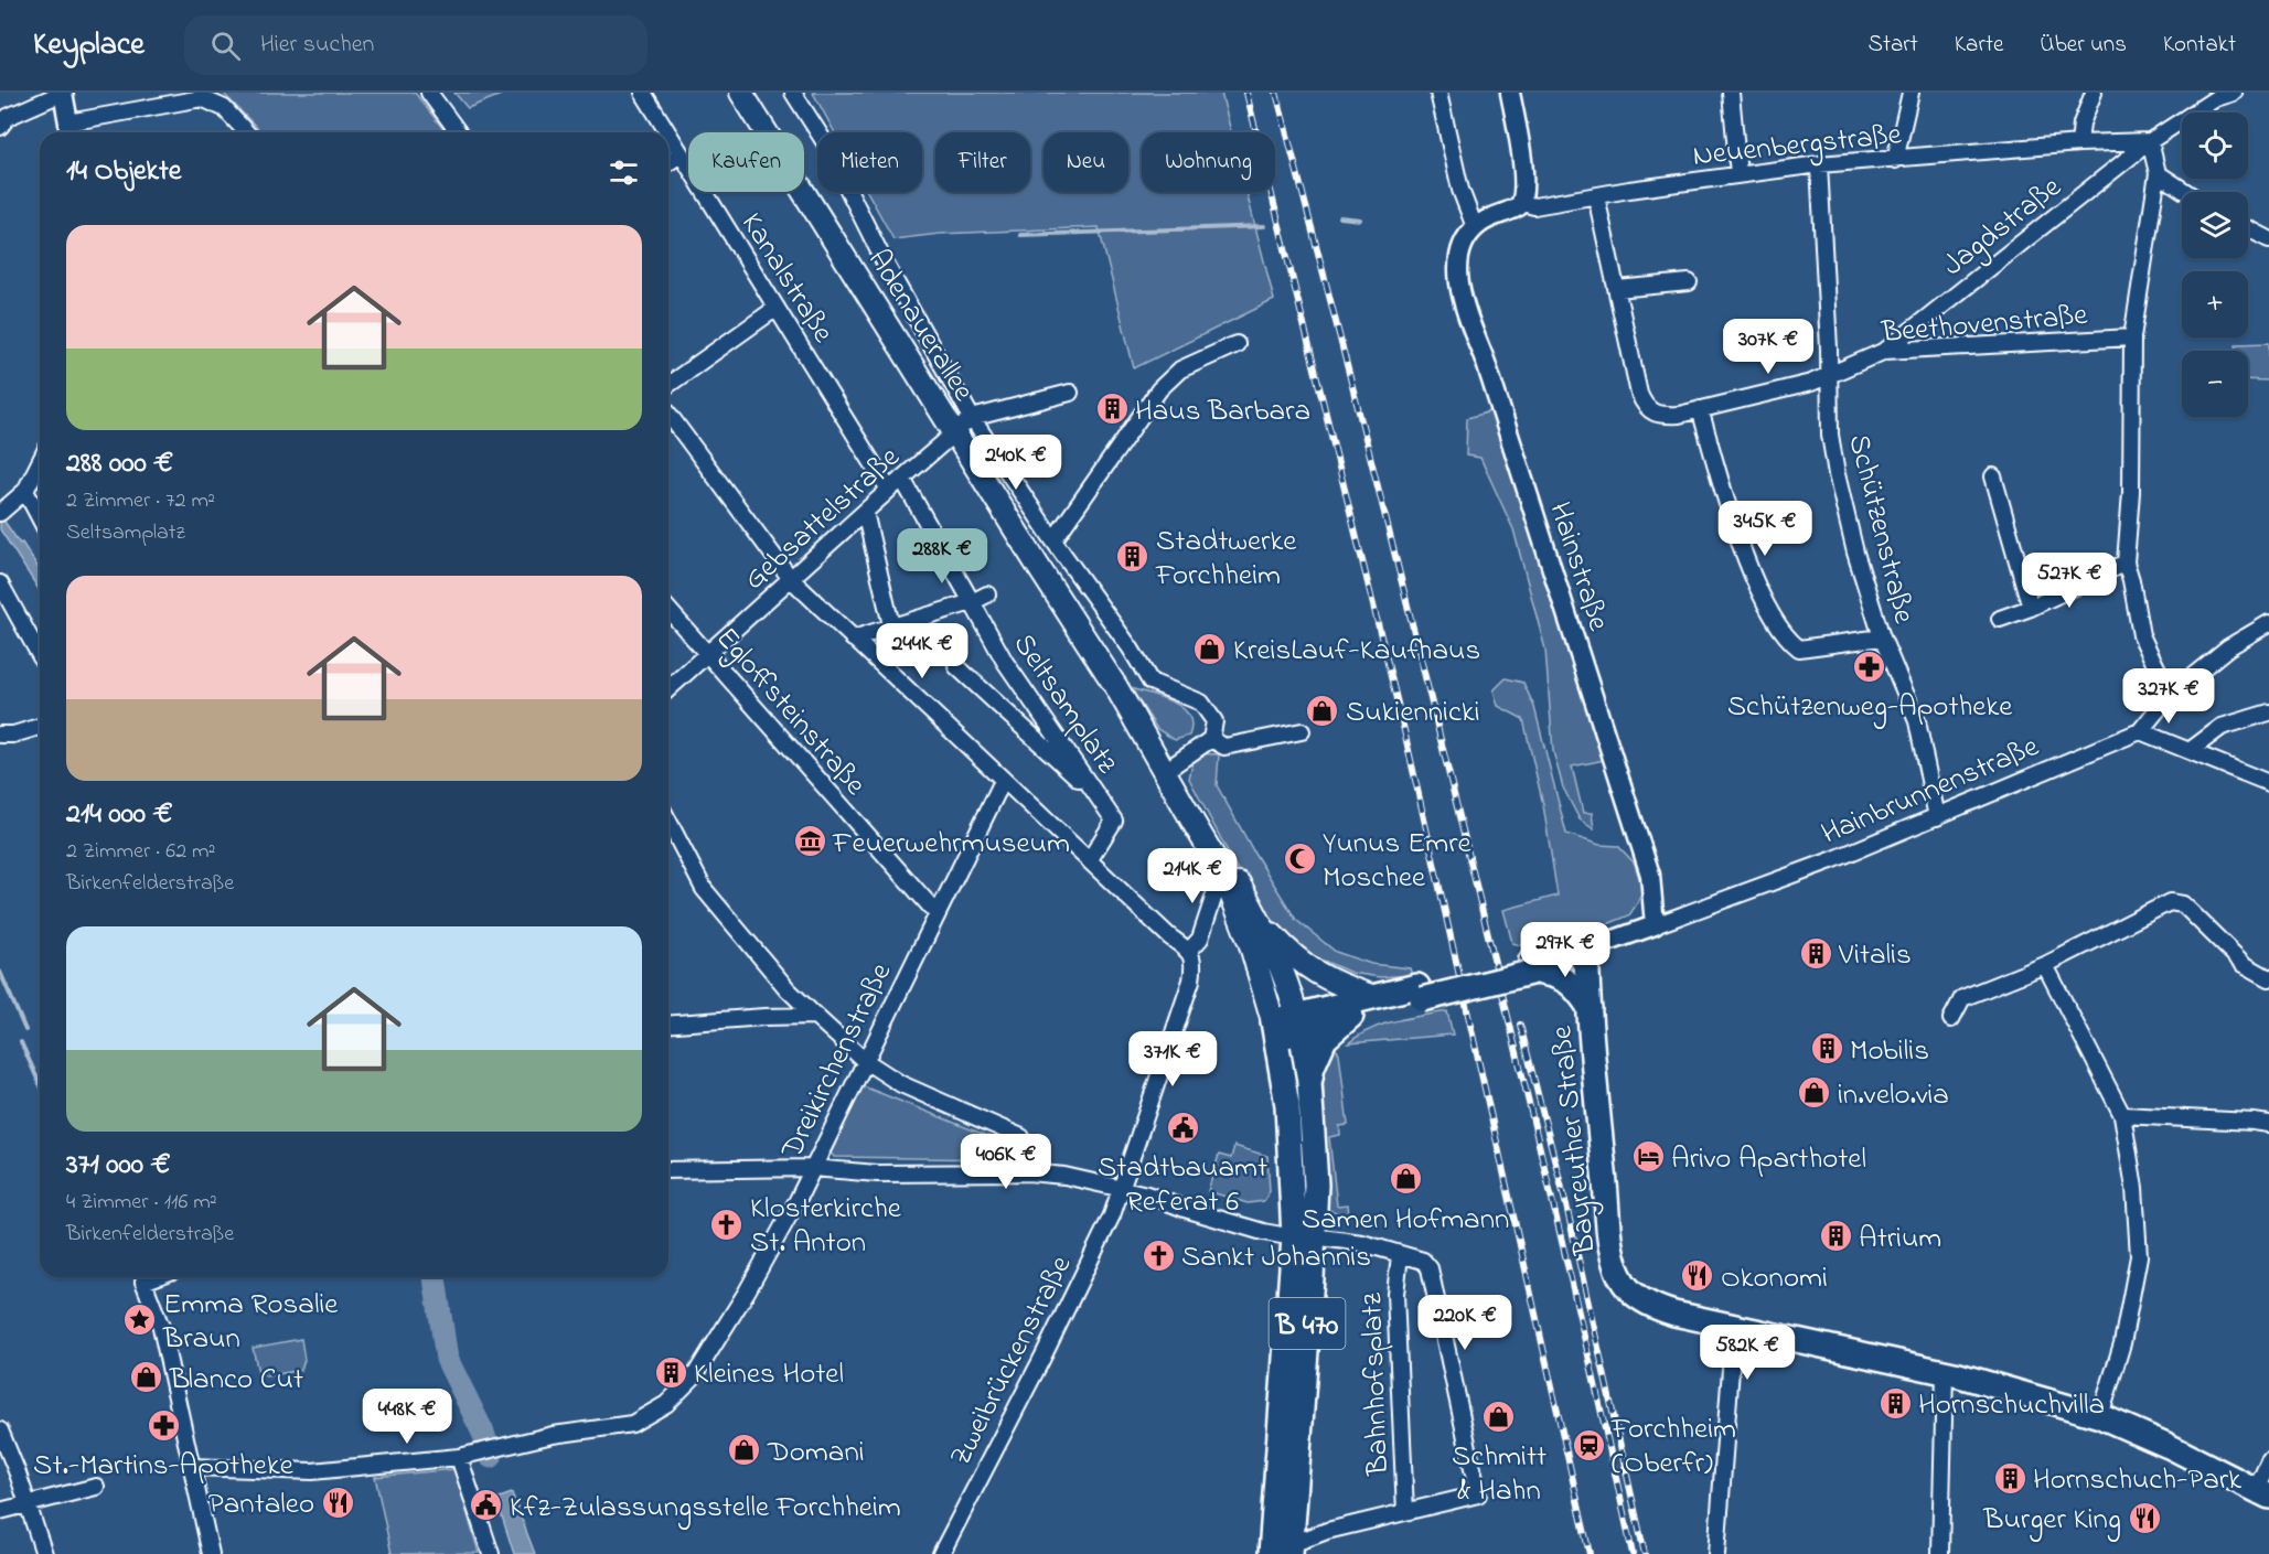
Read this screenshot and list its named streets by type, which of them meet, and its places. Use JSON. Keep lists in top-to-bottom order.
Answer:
{
  "streets": {
    "main road": ["Adenauerallee", "Bayreuther Straße", "B 470"],
    "street": [
      "Neuenbergstraße",
      "Jagdstraße",
      "Kanalstraße",
      "Beethovenstraße",
      "Gebsattelstraße",
      "Schützenstraße",
      "Hainstraße",
      "Seltsamplatz",
      "Egloffsteinstraße",
      "Hainbrunnenstraße",
      "Dreikirchenstraße",
      "Zweibrückenstraße",
      "Bahnhofsplatz"
    ]
  },
  "crossings": [
    ["Neuenbergstraße", "Jagdstraße"],
    ["Neuenbergstraße", "Schützenstraße"],
    ["Jagdstraße", "Beethovenstraße"],
    ["Kanalstraße", "Gebsattelstraße"],
    ["Beethovenstraße", "Schützenstraße"],
    ["Adenauerallee", "Gebsattelstraße"],
    ["Adenauerallee", "B 470"],
    ["Gebsattelstraße", "Seltsamplatz"],
    ["Gebsattelstraße", "Egloffsteinstraße"],
    ["Schützenstraße", "Hainbrunnenstraße"],
    ["Hainstraße", "Hainbrunnenstraße"],
    ["Egloffsteinstraße", "Dreikirchenstraße"],
    ["Hainbrunnenstraße", "Bayreuther Straße"],
    ["Hainbrunnenstraße", "B 470"],
    ["Dreikirchenstraße", "Bahnhofsplatz"],
    ["Bayreuther Straße", "B 470"],
    ["B 470", "Bahnhofsplatz"],
    ["Zweibrückenstraße", "Bahnhofsplatz"]
  ],
  "places": {
    "building": [
      "Haus Barbara",
      "Stadtwerke Forchheim",
      "Vitalis",
      "Mobilis",
      "Atrium",
      "Kleines Hotel",
      "Hornschuchvilla",
      "Hornschuch-Park"
    ],
    "shop": [
      "KreisLauf-Kaufhaus",
      "Sukiennicki",
      "in.velo.via",
      "Samen Hofmann",
      "Blanco Cut",
      "Schmitt & Hahn",
      "Domani"
    ],
    "pharmacy": ["Schützenweg-Apotheke", "St.-Martins-Apotheke"],
    "museum": ["Feuerwehrmuseum"],
    "mosque": ["Yunus Emre Moschee"],
    "public building": ["Stadtbauamt Referat 6", "Kfz-Zulassungsstelle Forchheim"],
    "hotel": ["Arivo Aparthotel"],
    "church": ["Klosterkirche St. Anton", "Sankt Johannis"],
    "restaurant": ["Okonomi", "Pantaleo", "Burger King"],
    "place": ["Emma Rosalie Braun"],
    "station": ["Forchheim (Oberfr)"]
  },
  "page": {
    "header": "Keyplace",
    "search": "Hier suchen",
    "nav": [
      "Start",
      "Karte",
      "Über uns",
      "Kontakt"
    ],
    "map_buttons": ["+", "−"],
    "chip": [
      "Kaufen",
      "Mieten",
      "Filter",
      "Neu",
      "Wohnung"
    ],
    "heading": "14 Objekte",
    "list": [
      {
        "name": "288 000 €",
        "note": "2 Zimmer · 72 m² · Seltsamplatz"
      },
      {
        "name": "214 000 €",
        "note": "2 Zimmer · 62 m² · Birkenfelderstraße"
      },
      {
        "name": "371 000 €",
        "note": "4 Zimmer · 116 m² · Birkenfelderstraße"
      }
    ],
    "price": [
      "307K €",
      "240K €",
      "345K €",
      "288K €",
      "527K €",
      "244K €",
      "327K €",
      "214K €",
      "297K €",
      "371K €",
      "406K €",
      "220K €",
      "582K €",
      "448K €"
    ]
  }
}
